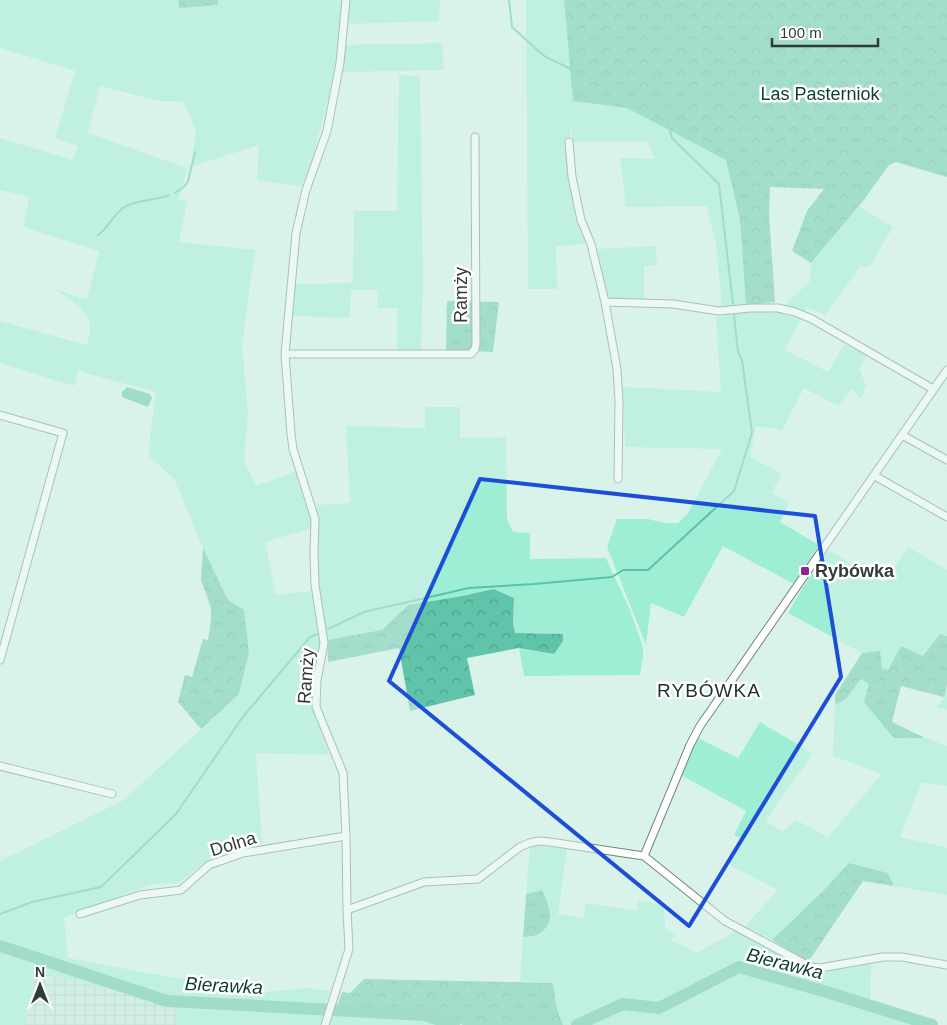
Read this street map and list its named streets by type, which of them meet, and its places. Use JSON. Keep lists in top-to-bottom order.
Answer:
{
  "streets": {
    "street": ["Ramży", "Dolna"]
  },
  "crossings": [
    ["Ramży", "Dolna"]
  ],
  "districts": ["RYBÓWKA"],
  "water": ["Bierawka"],
  "parks": ["Las Pasterniok"],
  "places": {
    "transit": ["Rybówka"]
  },
  "scale_bar": "100 m",
  "north": "top"
}
